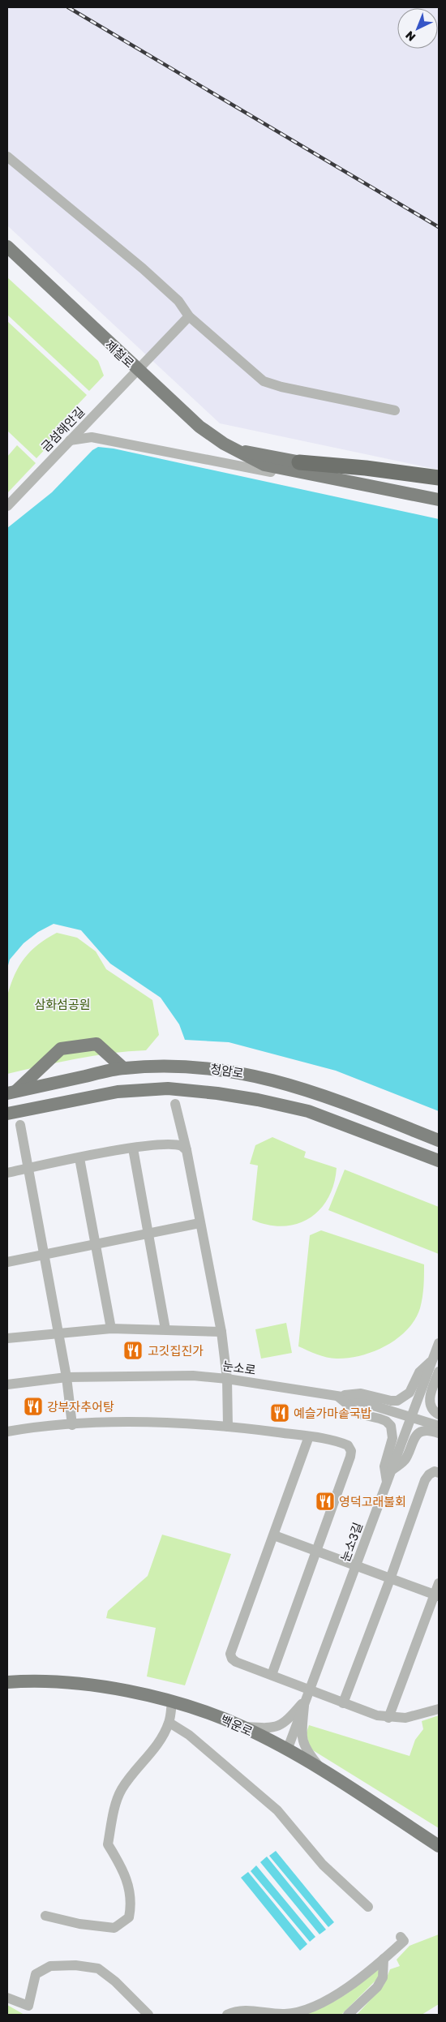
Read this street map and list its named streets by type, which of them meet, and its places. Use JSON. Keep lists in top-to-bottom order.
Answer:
{
  "streets": {
    "main road": ["제철로", "청암로", "백운로"],
    "street": ["금섬해안길", "눈소로", "눈소3길"]
  },
  "crossings": [
    ["제철로", "금섬해안길"],
    ["눈소로", "눈소3길"],
    ["눈소3길", "백운로"]
  ],
  "parks": ["삼화섬공원"],
  "places": {
    "restaurant": [
      "고깃집진가",
      "강부자추어탕",
      "예슬가마솥국밥",
      "영덕고래불회"
    ]
  },
  "north": "bottom left"
}
